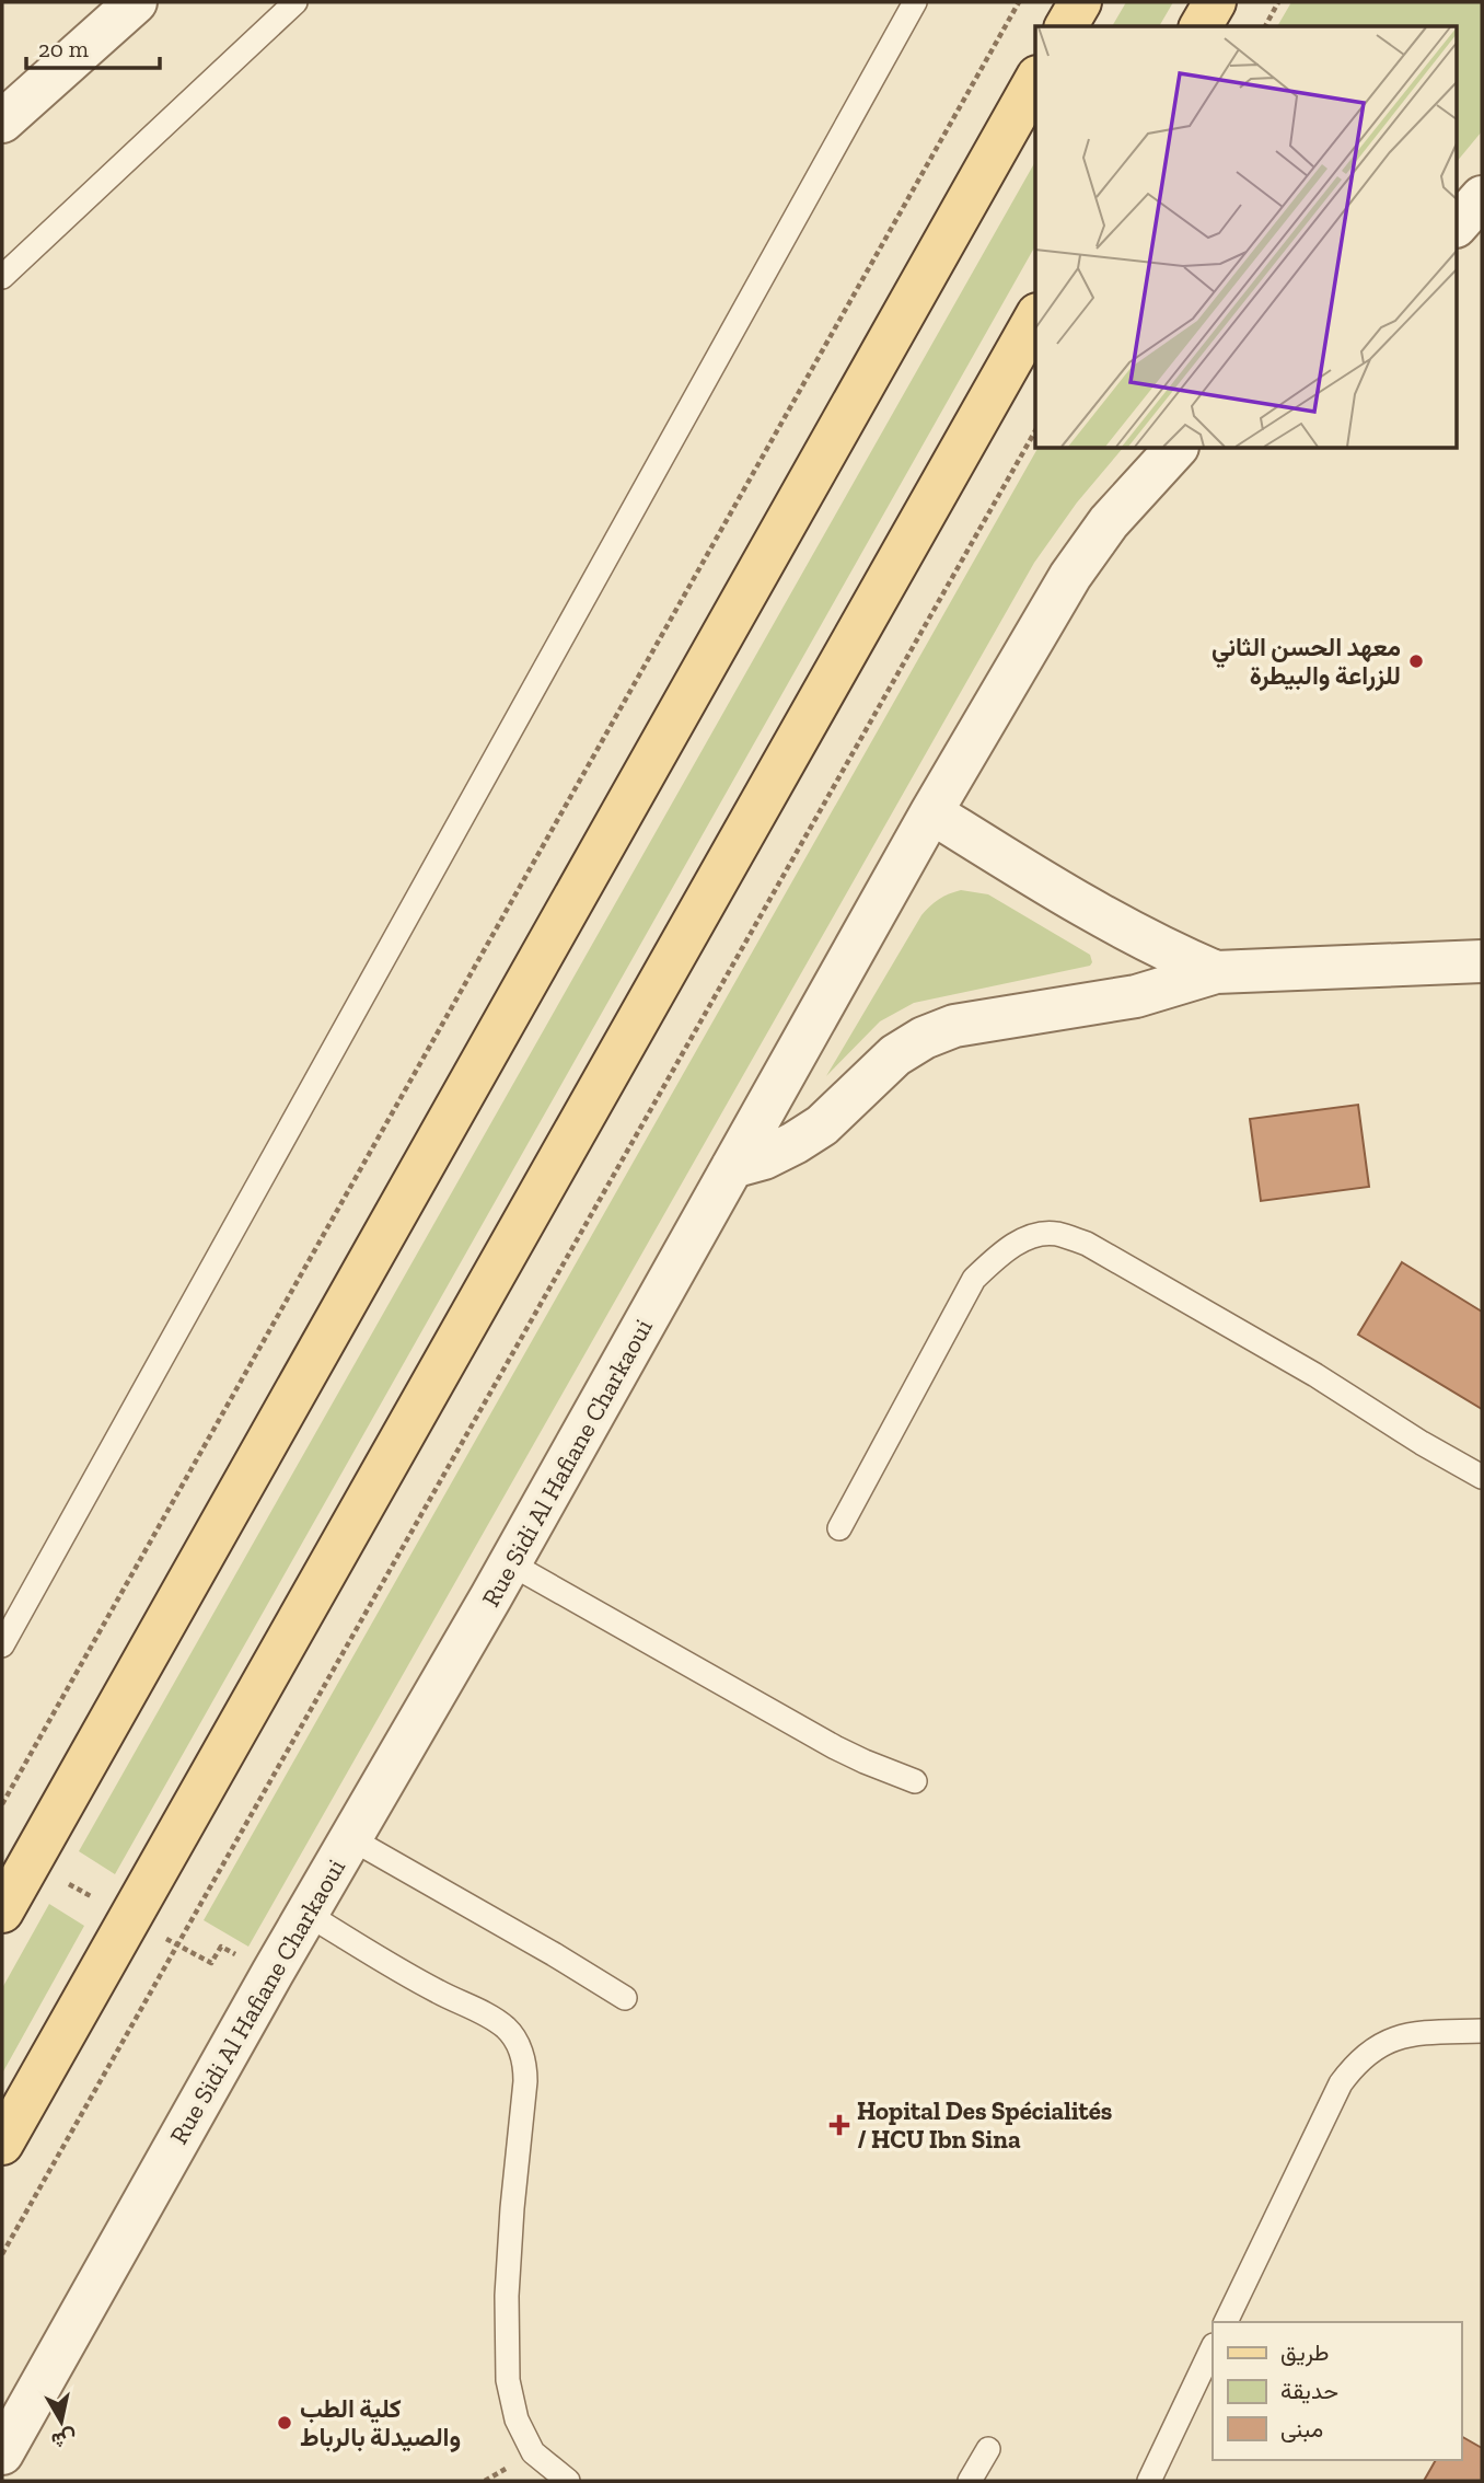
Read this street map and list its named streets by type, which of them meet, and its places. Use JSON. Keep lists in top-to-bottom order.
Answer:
{
  "streets": {
    "street": ["Rue Sidi Al Hafiane Charkaoui"]
  },
  "places": {
    "other": ["معهد الحسن الثاني للزراعة والبيطرة", "كلية الطب والصيدلة بالرباط"],
    "health": ["Hopital Des Spécialités / HCU Ibn Sina"]
  },
  "legend": ["طريق", "حديقة", "مبنى"],
  "scale_bar": "20 m",
  "north": "bottom"
}
